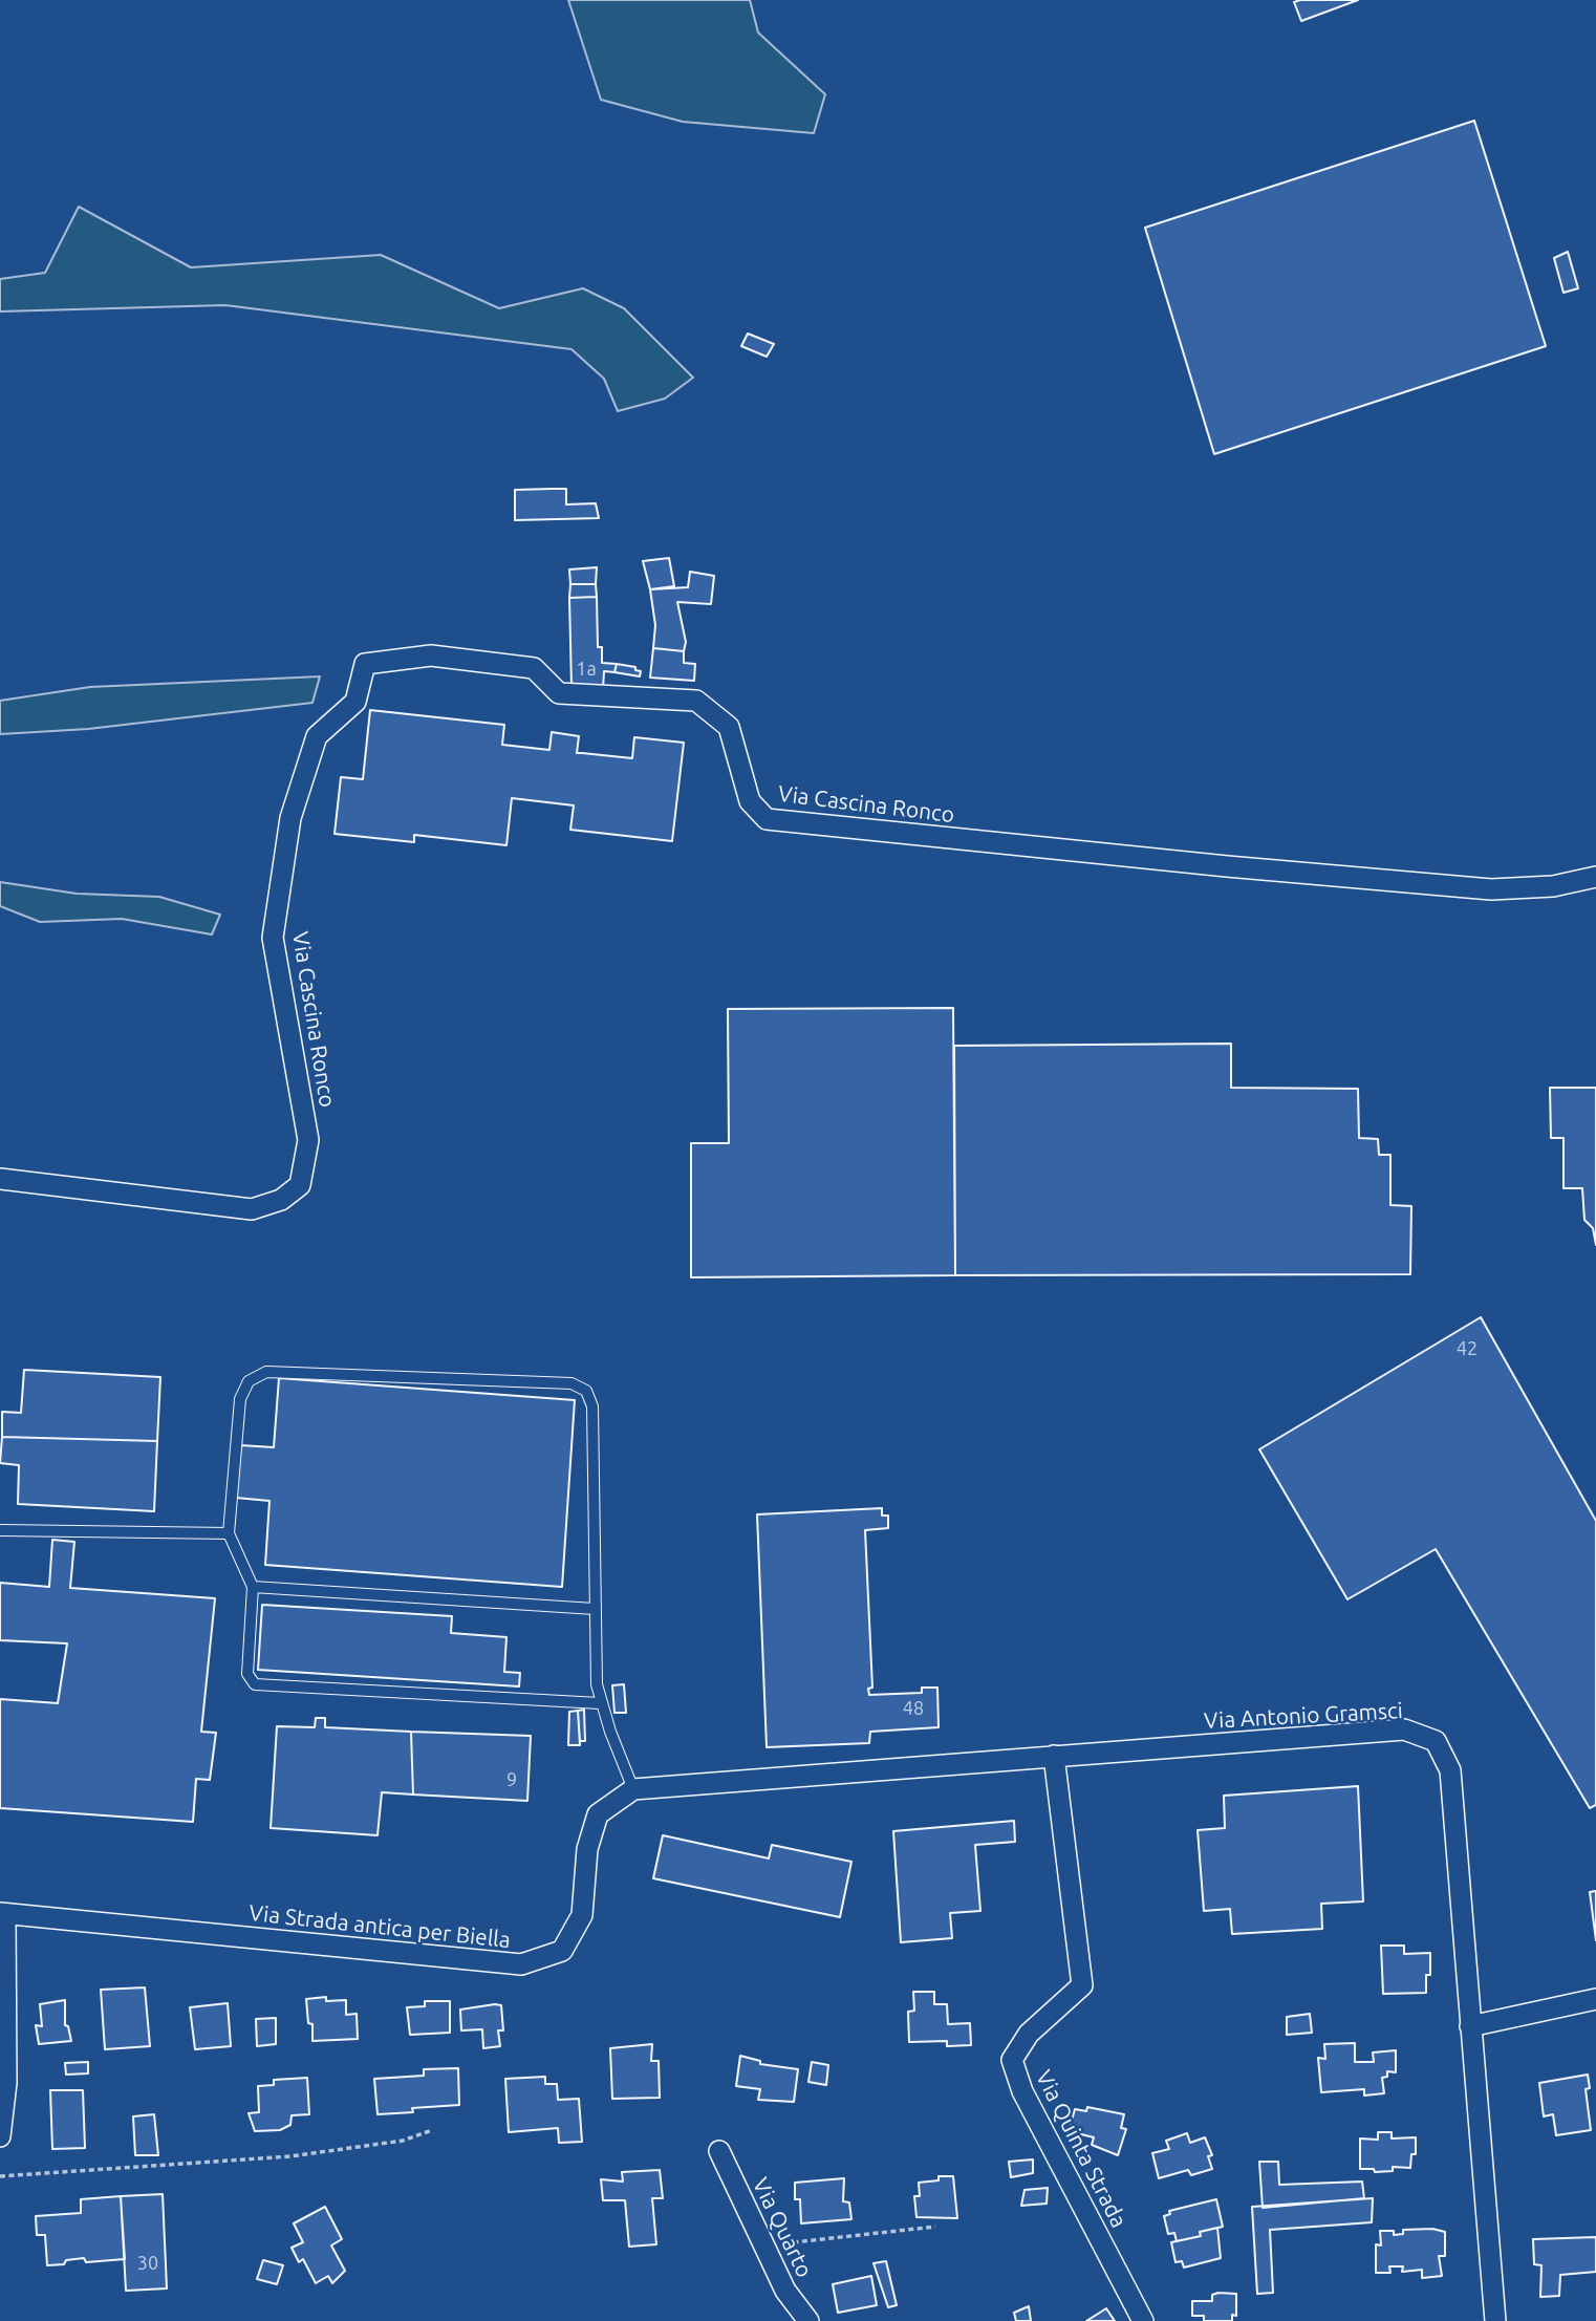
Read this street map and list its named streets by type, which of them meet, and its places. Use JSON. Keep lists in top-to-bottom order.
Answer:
{
  "streets": {
    "street": [
      "Via Cascina Ronco",
      "Via Antonio Gramsci",
      "Via Strada antica per Biella",
      "Via Quinta Strada",
      "Via Quarto"
    ]
  },
  "crossings": [
    ["Via Antonio Gramsci", "Via Strada antica per Biella"],
    ["Via Antonio Gramsci", "Via Quinta Strada"]
  ],
  "house_numbers": [
    "1a",
    "42",
    "48",
    "9",
    "30"
  ]
}
